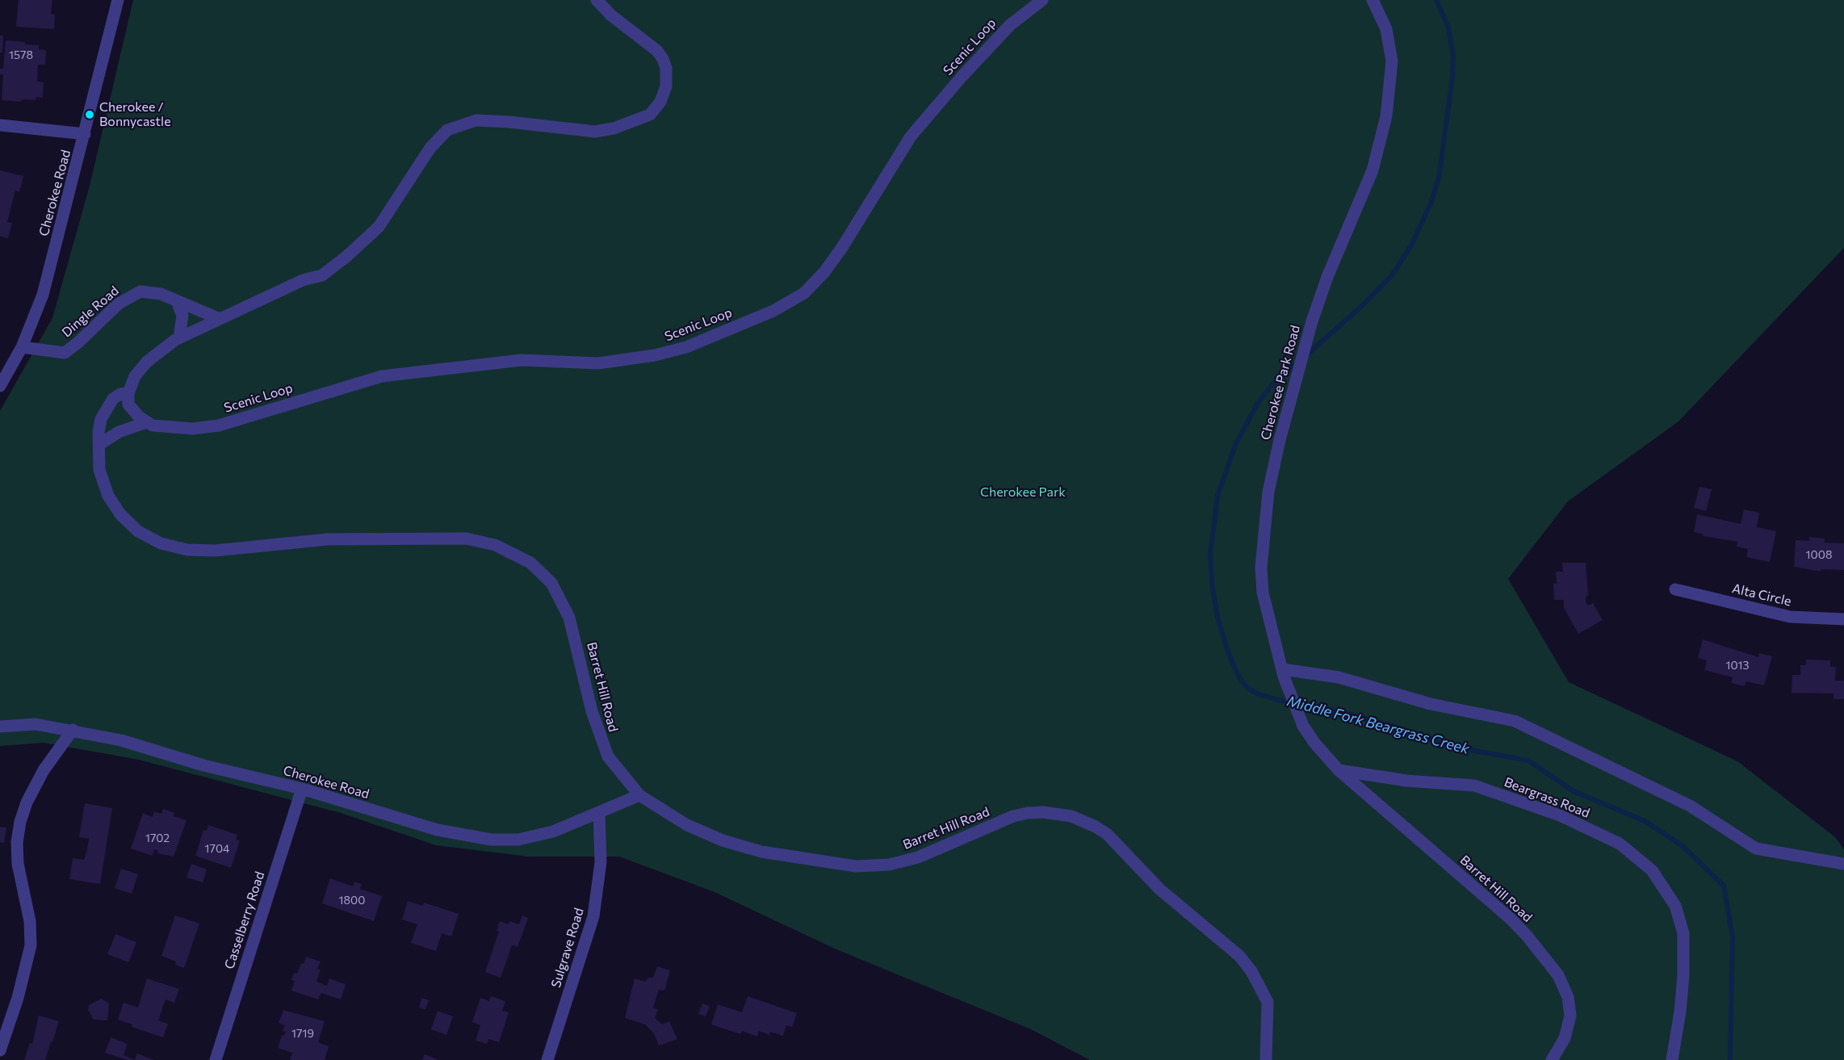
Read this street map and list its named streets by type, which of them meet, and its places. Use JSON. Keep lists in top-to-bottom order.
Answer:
{
  "streets": {
    "street": [
      "Scenic Loop",
      "Cherokee Road",
      "Dingle Road",
      "Cherokee Park Road",
      "Alta Circle",
      "Barret Hill Road",
      "Beargrass Road",
      "Casselberry Road",
      "Sulgrave Road"
    ]
  },
  "crossings": [
    ["Cherokee Road", "Dingle Road"],
    ["Cherokee Road", "Barret Hill Road"],
    ["Cherokee Road", "Casselberry Road"],
    ["Cherokee Road", "Sulgrave Road"],
    ["Cherokee Park Road", "Barret Hill Road"],
    ["Cherokee Park Road", "Beargrass Road"],
    ["Barret Hill Road", "Beargrass Road"]
  ],
  "water": ["Middle Fork Beargrass Creek"],
  "parks": ["Cherokee Park"],
  "places": ["Cherokee / Bonnycastle"],
  "house_numbers": [
    "1578",
    "1008",
    "1013",
    "1702",
    "1704",
    "1800",
    "1719"
  ]
}
